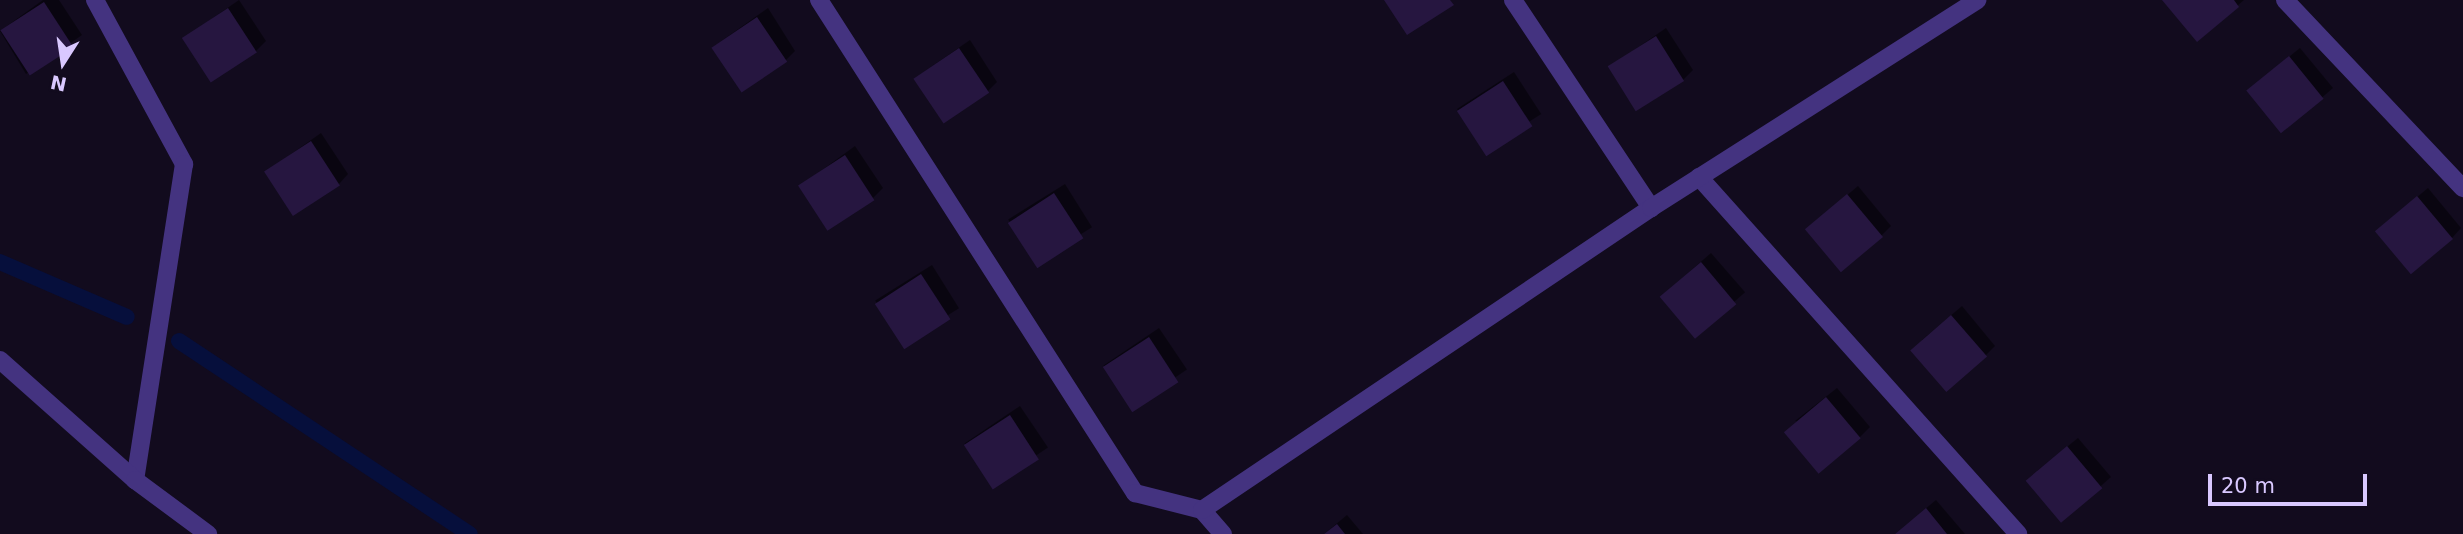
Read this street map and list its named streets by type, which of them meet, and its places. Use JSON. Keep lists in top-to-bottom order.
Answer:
{
  "scale_bar": "20 m",
  "north": "bottom"
}
